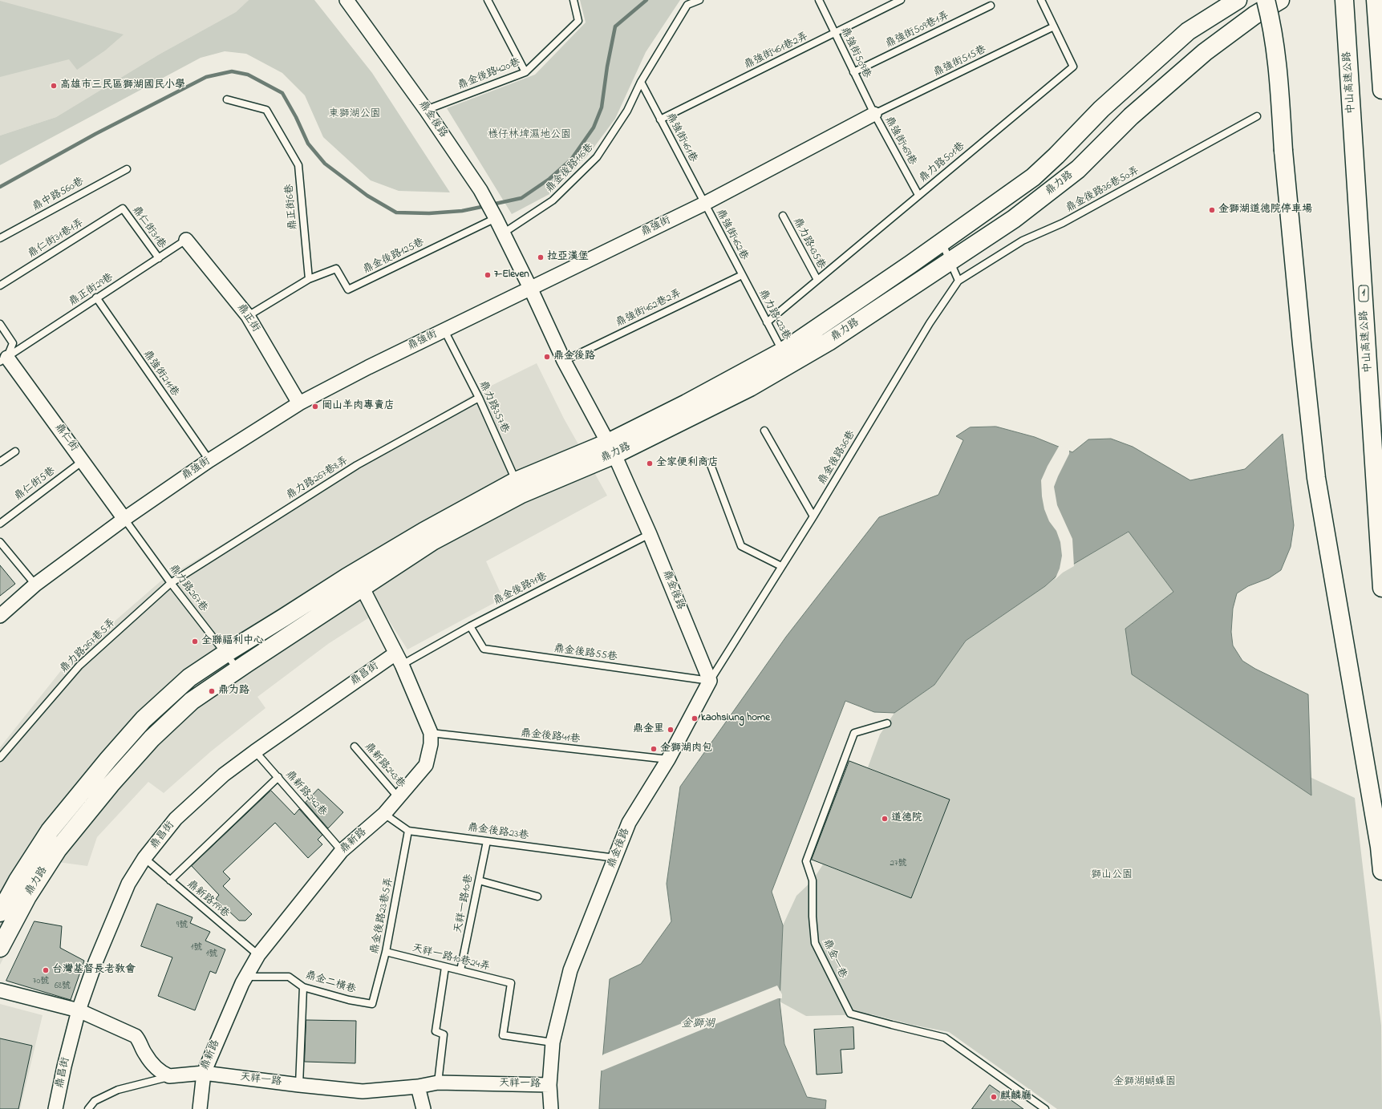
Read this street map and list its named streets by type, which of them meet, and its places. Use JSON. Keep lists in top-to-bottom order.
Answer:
{
  "streets": {
    "main road": ["中山高速公路", "鼎力路", "1"],
    "street": [
      "鼎金後路",
      "鼎強街",
      "鼎正街",
      "鼎仁街",
      "鼎昌街",
      "鼎新路",
      "天祥一路"
    ],
    "lane": [
      "鼎強街509巷1弄",
      "鼎強街461巷2弄",
      "鼎強街509巷",
      "鼎強街515巷",
      "鼎金後路420巷",
      "鼎強街461巷",
      "鼎強街469巷",
      "鼎力路501巷",
      "鼎金後路116巷",
      "鼎金後路36巷50弄",
      "鼎中路560巷",
      "鼎正街6巷",
      "鼎仁街31巷",
      "鼎強街462巷",
      "鼎仁街31巷1弄",
      "鼎力路435巷",
      "鼎金後路125巷",
      "鼎正街29巷",
      "鼎強街462巷2弄",
      "鼎力路423巷",
      "鼎強街211巷",
      "鼎力路357巷",
      "鼎金後路36巷",
      "鼎力路267巷8弄",
      "鼎仁街5巷",
      "鼎力路267巷",
      "鼎金後路91巷",
      "鼎力路267巷5弄",
      "鼎金後路55巷",
      "鼎金後路41巷",
      "鼎新路243巷",
      "鼎新路242巷",
      "鼎金後路23巷",
      "鼎新路199巷",
      "天祥一路10巷",
      "鼎金後路23巷5弄",
      "天祥一路10巷24弄",
      "鼎金一巷",
      "鼎金二橫巷"
    ]
  },
  "crossings": [
    ["鼎強街509巷1弄", "鼎強街509巷"],
    ["鼎強街461巷2弄", "鼎強街509巷"],
    ["鼎強街461巷2弄", "鼎強街461巷"],
    ["鼎強街509巷", "鼎強街515巷"],
    ["鼎強街509巷", "鼎強街469巷"],
    ["鼎強街509巷", "鼎強街"],
    ["鼎強街515巷", "鼎強街469巷"],
    ["鼎強街515巷", "鼎力路501巷"],
    ["鼎強街515巷", "鼎強街"],
    ["鼎金後路420巷", "鼎金後路"],
    ["鼎金後路", "鼎金後路116巷"],
    ["鼎金後路", "鼎力路"],
    ["鼎金後路", "鼎強街"],
    ["鼎金後路", "鼎金後路125巷"],
    ["鼎金後路", "鼎強街462巷2弄"],
    ["鼎金後路", "鼎金後路36巷"],
    ["鼎金後路", "鼎金後路91巷"],
    ["鼎金後路", "鼎金後路55巷"],
    ["鼎金後路", "鼎金後路41巷"],
    ["鼎金後路", "鼎金後路23巷"],
    ["鼎金後路", "天祥一路10巷24弄"],
    ["鼎金後路", "天祥一路"],
    ["鼎強街461巷", "鼎金後路116巷"],
    ["鼎強街461巷", "鼎強街"],
    ["鼎強街461巷", "鼎強街462巷"],
    ["鼎強街469巷", "鼎力路501巷"],
    ["鼎強街469巷", "鼎強街"],
    ["鼎力路501巷", "鼎力路435巷"],
    ["鼎力路501巷", "鼎力路423巷"],
    ["鼎力路", "鼎力路423巷"],
    ["鼎力路", "鼎力路357巷"],
    ["鼎力路", "鼎力路267巷"],
    ["鼎力路", "鼎新路"],
    ["鼎金後路36巷50弄", "鼎金後路36巷"],
    ["鼎正街6巷", "鼎金後路125巷"],
    ["鼎強街", "鼎強街462巷"],
    ["鼎強街", "鼎正街"],
    ["鼎強街", "鼎強街211巷"],
    ["鼎強街", "鼎力路357巷"],
    ["鼎強街", "鼎仁街"],
    ["鼎強街", "鼎力路267巷"],
    ["鼎仁街31巷", "鼎仁街31巷1弄"],
    ["鼎仁街31巷", "鼎正街29巷"],
    ["鼎強街462巷", "鼎強街462巷2弄"],
    ["鼎強街462巷", "鼎力路423巷"],
    ["鼎正街29巷", "鼎正街"],
    ["鼎正街29巷", "鼎強街211巷"],
    ["鼎正街29巷", "鼎仁街"],
    ["鼎強街462巷2弄", "鼎力路423巷"],
    ["鼎力路357巷", "鼎力路267巷8弄"],
    ["鼎仁街", "鼎仁街5巷"],
    ["鼎仁街", "鼎力路267巷"],
    ["鼎金後路36巷", "鼎金後路55巷"],
    ["鼎力路267巷8弄", "鼎力路267巷"],
    ["鼎力路267巷8弄", "鼎力路267巷5弄"],
    ["鼎力路267巷", "鼎力路267巷5弄"],
    ["鼎金後路91巷", "鼎金後路55巷"],
    ["鼎金後路91巷", "鼎昌街"],
    ["鼎金後路91巷", "鼎新路"],
    ["鼎昌街", "鼎新路242巷"],
    ["鼎昌街", "鼎新路"],
    ["鼎昌街", "鼎新路199巷"],
    ["鼎金後路41巷", "鼎新路"],
    ["鼎新路243巷", "鼎新路"],
    ["鼎新路242巷", "鼎新路"],
    ["鼎金後路23巷", "鼎新路"],
    ["鼎金後路23巷", "天祥一路10巷"],
    ["鼎金後路23巷", "鼎金後路23巷5弄"],
    ["鼎新路", "鼎新路199巷"],
    ["鼎新路", "鼎金二橫巷"],
    ["鼎新路", "天祥一路"],
    ["天祥一路10巷", "天祥一路10巷24弄"],
    ["鼎金後路23巷5弄", "天祥一路10巷24弄"],
    ["鼎金後路23巷5弄", "鼎金二橫巷"]
  ],
  "water": ["金獅湖"],
  "parks": [
    "東獅湖公園",
    "檨仔林埤濕地公園",
    "獅山公園",
    "金獅湖蝴蝶園"
  ],
  "places": [
    "高雄市三民區獅湖國民小學",
    "金獅湖道德院停車場",
    "拉亞漢堡",
    "7-Eleven",
    "鼎金後路",
    "岡山羊肉專賣店",
    "全家便利商店",
    "全聯福利中心",
    "鼎力路",
    "kaohsiung home",
    "鼎金里",
    "金獅湖肉包",
    "道德院",
    "台灣基督長老教會",
    "麒麟廳"
  ],
  "house_numbers": [
    "27號",
    "9號",
    "1號",
    "1號",
    "70號",
    "68號"
  ]
}
